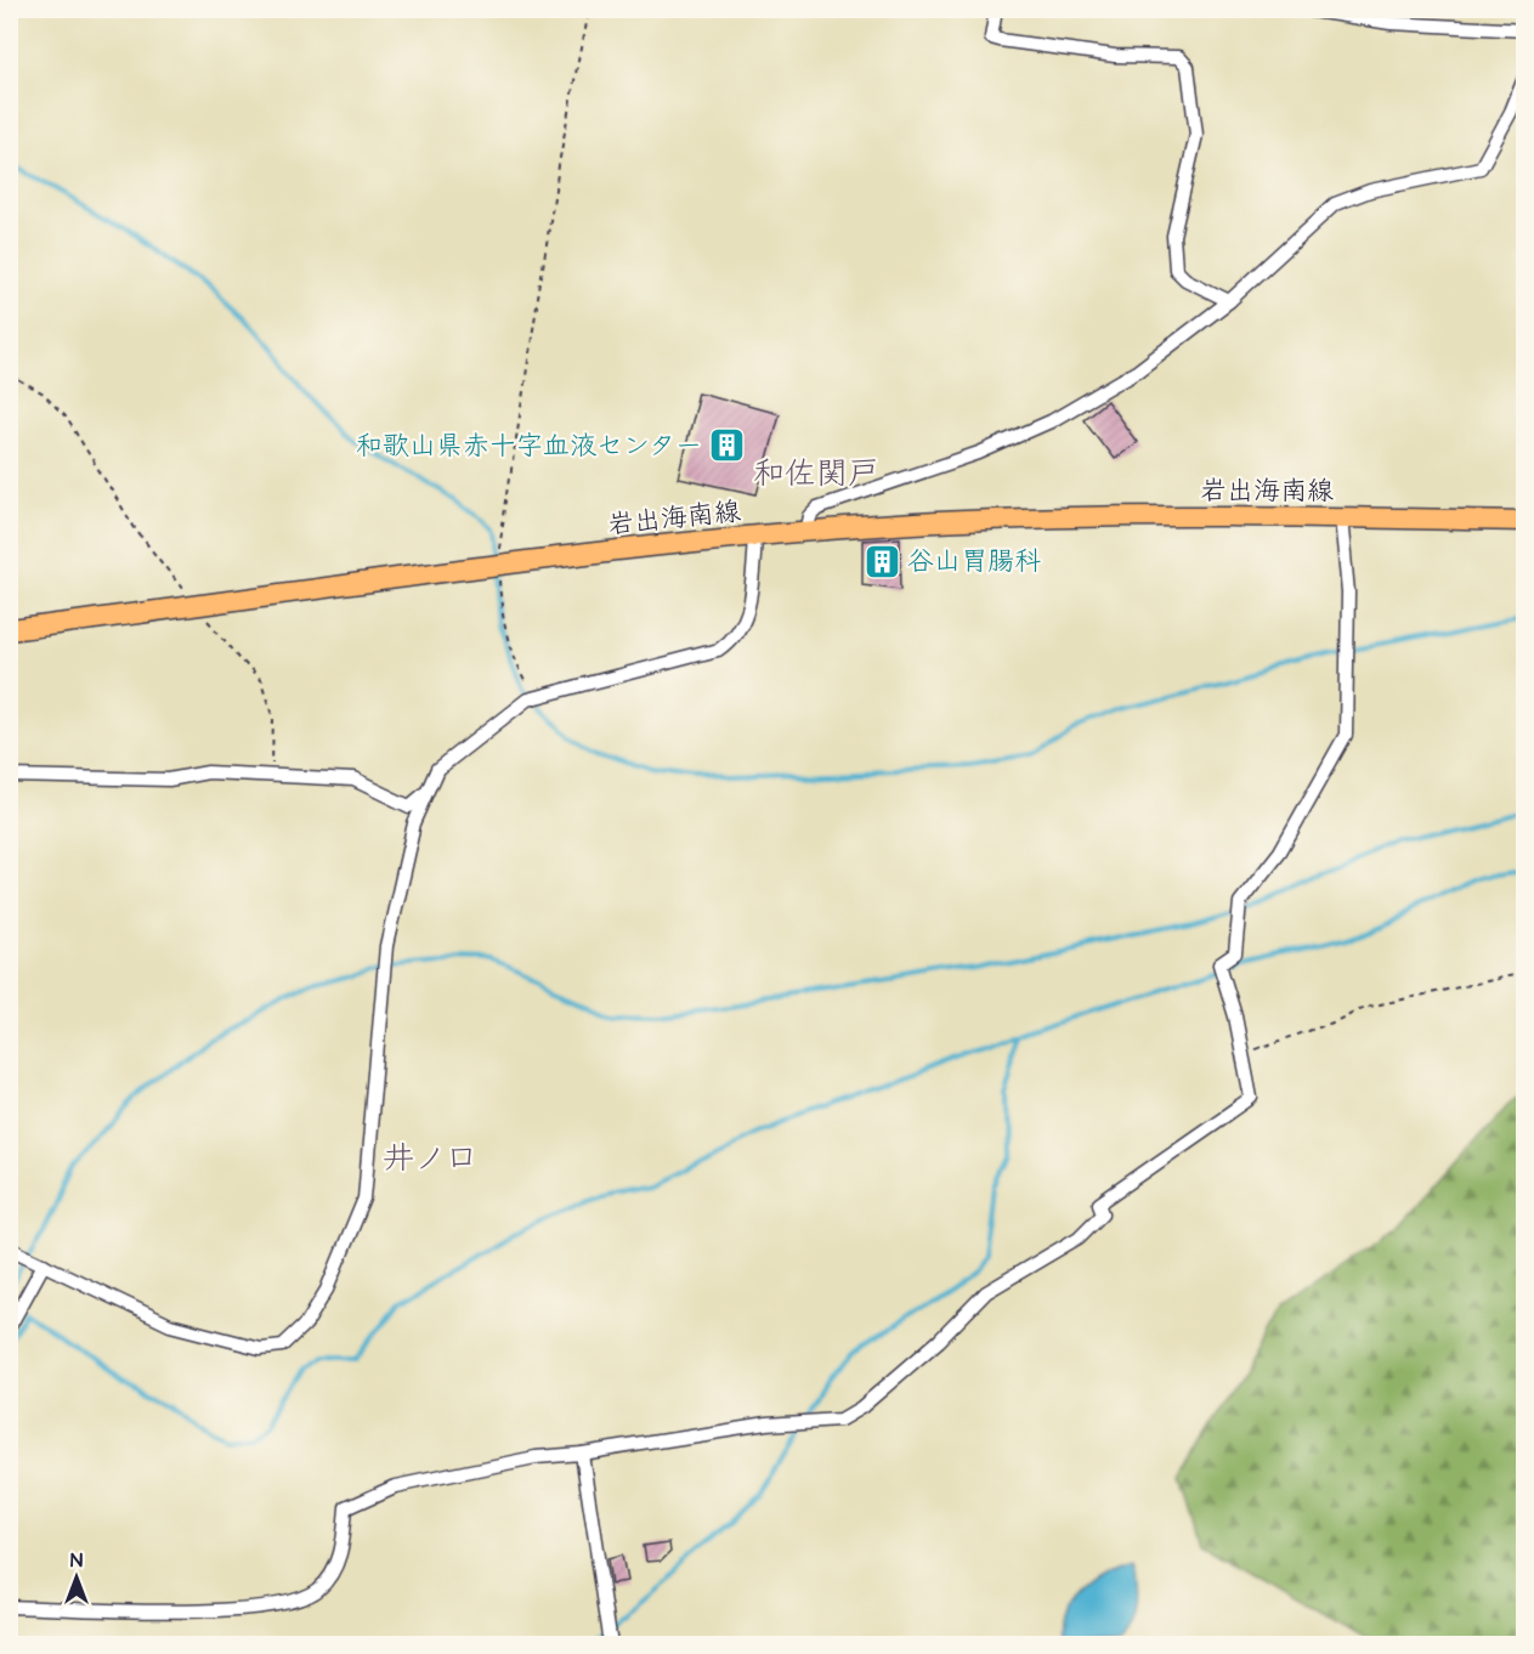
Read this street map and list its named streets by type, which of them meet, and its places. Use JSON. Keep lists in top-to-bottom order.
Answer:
{
  "streets": {
    "main road": ["岩出海南線"]
  },
  "districts": ["和佐関戸", "井ノ口"],
  "places": {
    "building": ["和歌山県赤十字血液センター", "谷山胃腸科"]
  },
  "north": "top"
}
